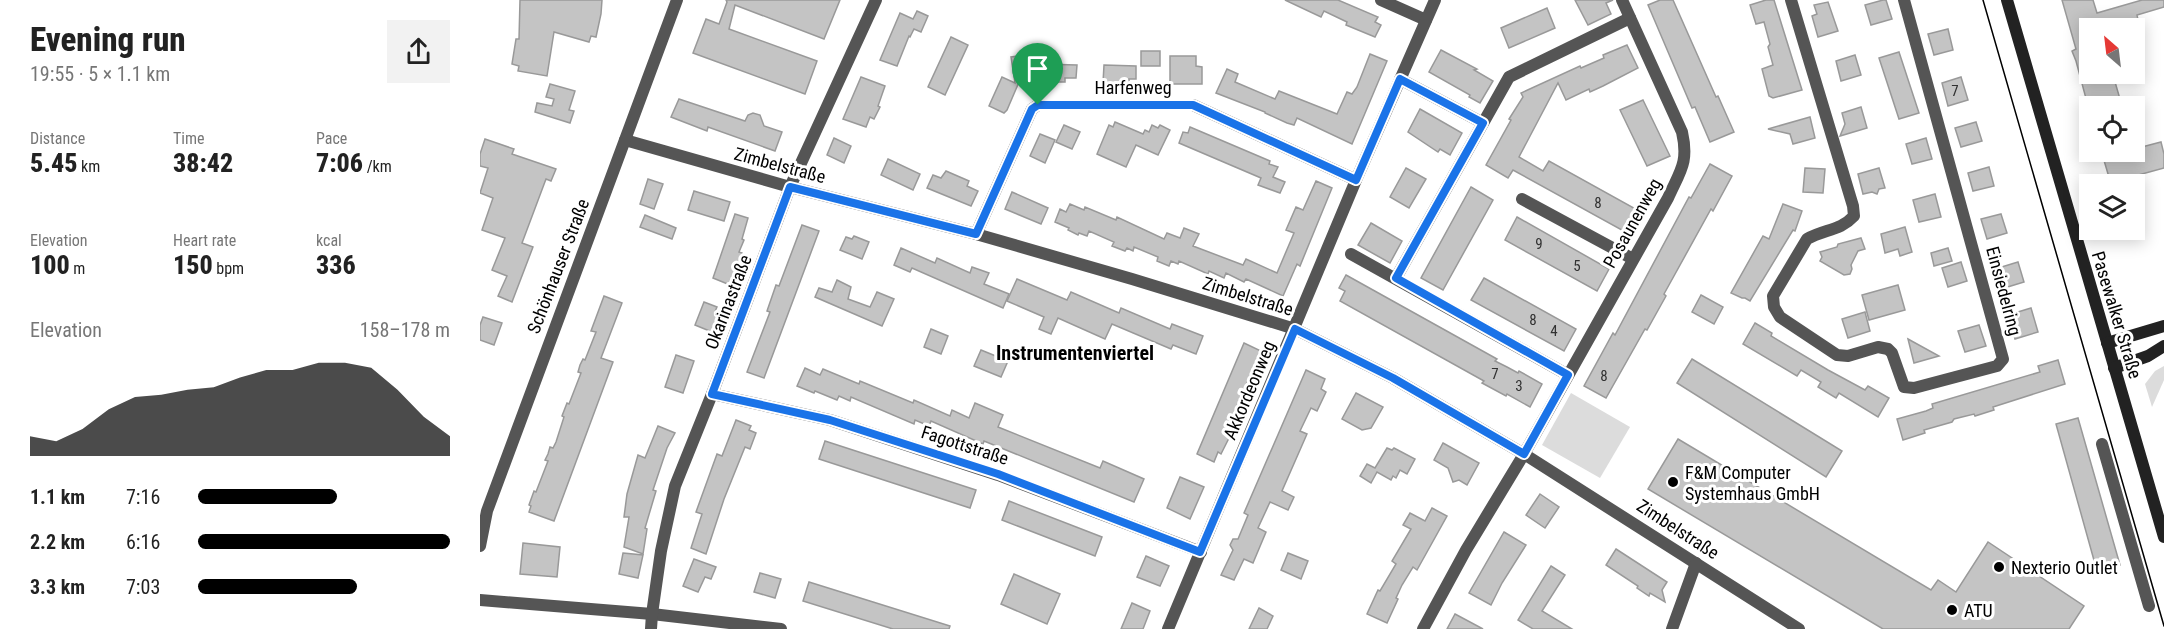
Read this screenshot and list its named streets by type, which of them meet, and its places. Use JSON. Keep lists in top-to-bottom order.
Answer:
{
  "streets": {
    "main road": ["Pasewalker Straße"],
    "street": [
      "Harfenweg",
      "Zimbelstraße",
      "Posaunenweg",
      "Schönhauser Straße",
      "Einsiedelring",
      "Okarinastraße",
      "Akkordeonweg",
      "Fagottstraße"
    ]
  },
  "crossings": [
    ["Harfenweg", "Zimbelstraße"],
    ["Harfenweg", "Akkordeonweg"],
    ["Zimbelstraße", "Posaunenweg"],
    ["Zimbelstraße", "Schönhauser Straße"],
    ["Zimbelstraße", "Okarinastraße"],
    ["Zimbelstraße", "Akkordeonweg"],
    ["Okarinastraße", "Fagottstraße"],
    ["Akkordeonweg", "Fagottstraße"]
  ],
  "districts": ["Instrumentenviertel"],
  "places": ["F&M Computer Systemhaus GmbH", "Nexterio Outlet", "ATU"],
  "house_numbers": [
    "7",
    "8",
    "9",
    "5",
    "8",
    "4",
    "7",
    "8",
    "3"
  ],
  "north": "top left",
  "page": {
    "heading": ["Evening run", "19:55 · 5 × 1.1 km"],
    "stats": [
      ["Distance", "5.45 km"],
      ["Time", "38:42"],
      ["Pace", "7:06 /km"],
      ["Elevation", "100 m"],
      ["Heart rate", "150 bpm"],
      ["kcal", "336"]
    ],
    "chart": ["Elevation", "158–178 m"],
    "list": [
      {
        "name": "1.1 km",
        "note": "7:16"
      },
      {
        "name": "2.2 km",
        "note": "6:16"
      },
      {
        "name": "3.3 km",
        "note": "7:03"
      }
    ]
  }
}
